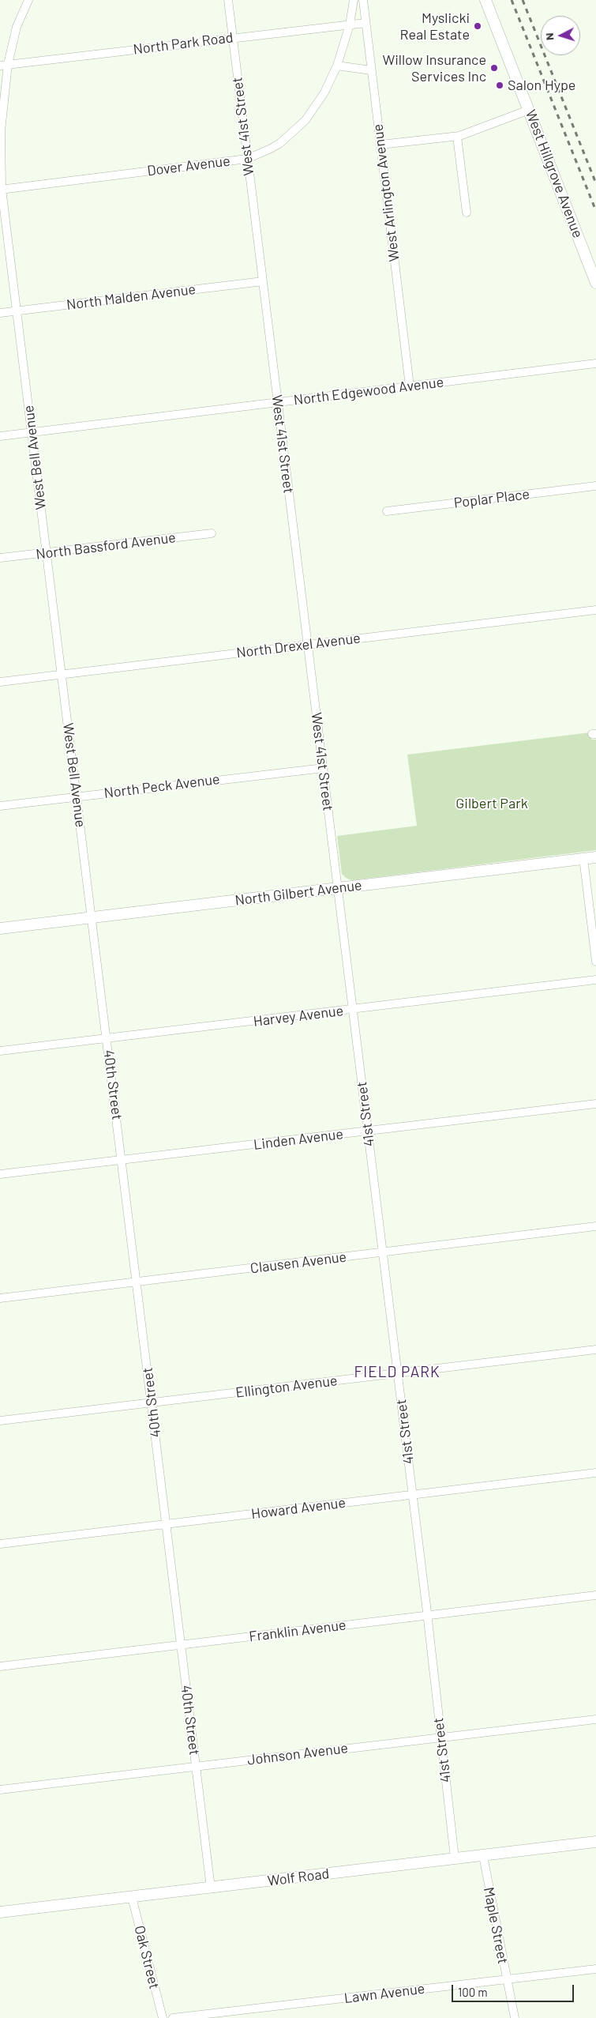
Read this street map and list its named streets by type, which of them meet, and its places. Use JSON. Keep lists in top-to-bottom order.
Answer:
{
  "streets": {
    "street": [
      "North Park Road",
      "West 41st Street",
      "Dover Avenue",
      "West Hillgrove Avenue",
      "West Arlington Avenue",
      "North Malden Avenue",
      "North Edgewood Avenue",
      "West Bell Avenue",
      "Poplar Place",
      "North Bassford Avenue",
      "North Drexel Avenue",
      "North Peck Avenue",
      "North Gilbert Avenue",
      "Harvey Avenue",
      "40th Street",
      "41st Street",
      "Linden Avenue",
      "Clausen Avenue",
      "Ellington Avenue",
      "Howard Avenue",
      "Franklin Avenue",
      "Johnson Avenue",
      "Wolf Road",
      "Maple Street",
      "Oak Street",
      "Lawn Avenue"
    ]
  },
  "crossings": [
    ["North Park Road", "West 41st Street"],
    ["North Park Road", "Dover Avenue"],
    ["North Park Road", "West Arlington Avenue"],
    ["North Park Road", "West Bell Avenue"],
    ["West 41st Street", "Dover Avenue"],
    ["West 41st Street", "North Malden Avenue"],
    ["West 41st Street", "North Edgewood Avenue"],
    ["West 41st Street", "North Drexel Avenue"],
    ["West 41st Street", "North Peck Avenue"],
    ["West 41st Street", "North Gilbert Avenue"],
    ["West 41st Street", "41st Street"],
    ["Dover Avenue", "West Bell Avenue"],
    ["West Arlington Avenue", "North Edgewood Avenue"],
    ["North Malden Avenue", "West Bell Avenue"],
    ["North Edgewood Avenue", "West Bell Avenue"],
    ["West Bell Avenue", "North Bassford Avenue"],
    ["West Bell Avenue", "North Drexel Avenue"],
    ["West Bell Avenue", "North Peck Avenue"],
    ["West Bell Avenue", "North Gilbert Avenue"],
    ["West Bell Avenue", "40th Street"],
    ["North Gilbert Avenue", "40th Street"],
    ["North Gilbert Avenue", "41st Street"],
    ["Harvey Avenue", "40th Street"],
    ["Harvey Avenue", "41st Street"],
    ["40th Street", "Linden Avenue"],
    ["40th Street", "Clausen Avenue"],
    ["40th Street", "Ellington Avenue"],
    ["40th Street", "Howard Avenue"],
    ["40th Street", "Franklin Avenue"],
    ["40th Street", "Johnson Avenue"],
    ["40th Street", "Wolf Road"],
    ["41st Street", "Linden Avenue"],
    ["41st Street", "Clausen Avenue"],
    ["41st Street", "Ellington Avenue"],
    ["41st Street", "Howard Avenue"],
    ["41st Street", "Franklin Avenue"],
    ["41st Street", "Johnson Avenue"],
    ["41st Street", "Wolf Road"],
    ["Wolf Road", "Maple Street"],
    ["Wolf Road", "Oak Street"],
    ["Maple Street", "Lawn Avenue"]
  ],
  "districts": ["FIELD PARK"],
  "parks": ["Gilbert Park"],
  "places": ["Myslicki Real Estate", "Willow Insurance Services Inc", "Salon Hype"],
  "scale_bar": "100 m",
  "north": "left"
}
